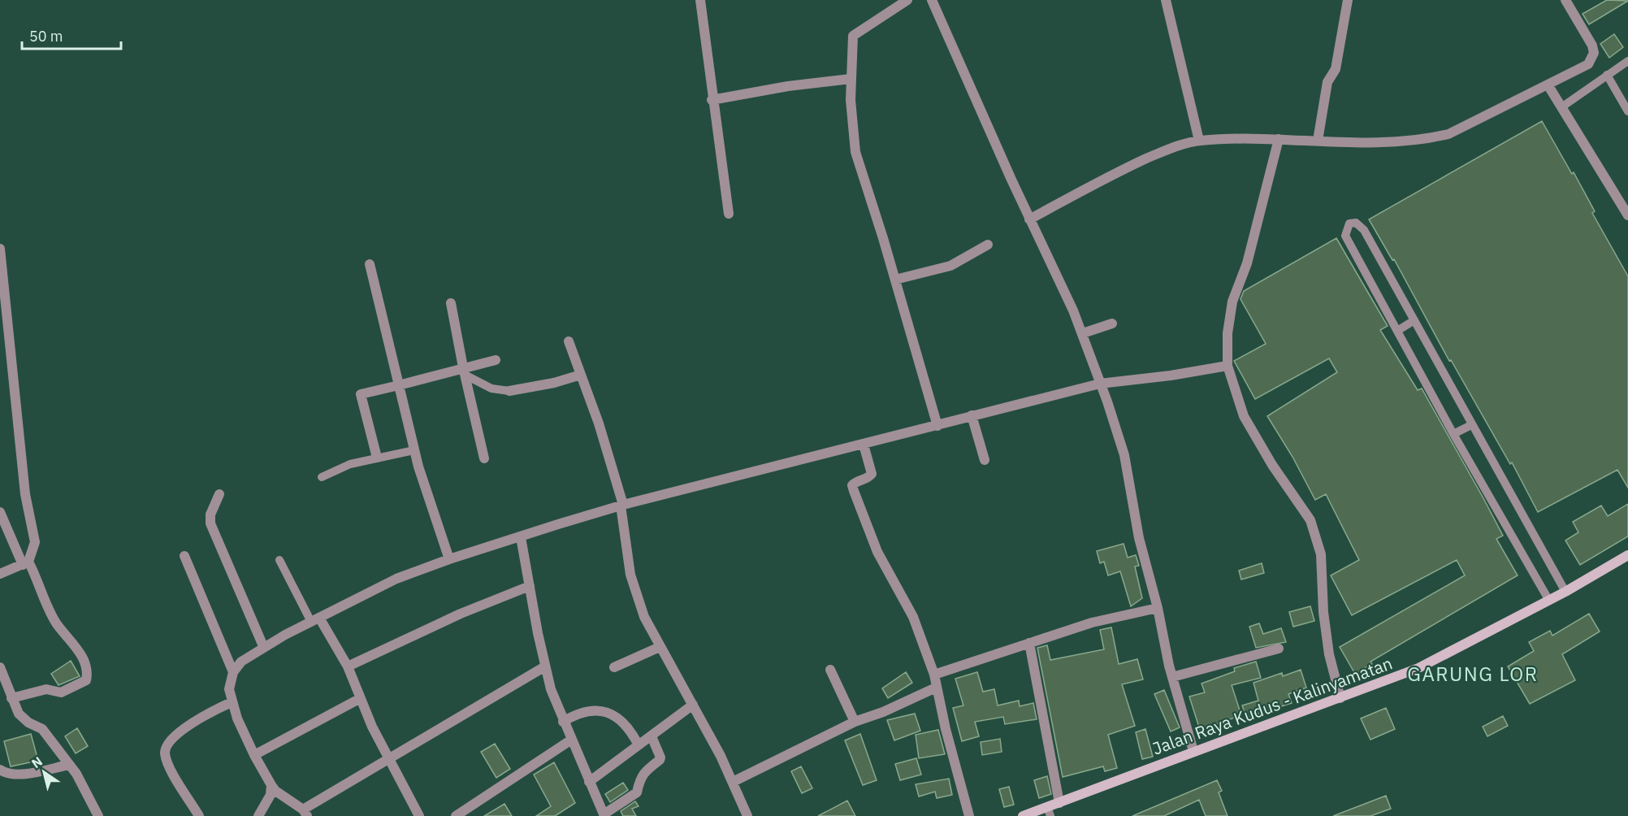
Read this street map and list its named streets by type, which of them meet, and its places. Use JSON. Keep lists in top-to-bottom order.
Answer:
{
  "streets": {
    "main road": ["Jalan Raya Kudus - Kalinyamatan"]
  },
  "districts": ["GARUNG LOR"],
  "scale_bar": "50 m",
  "north": "top left"
}
